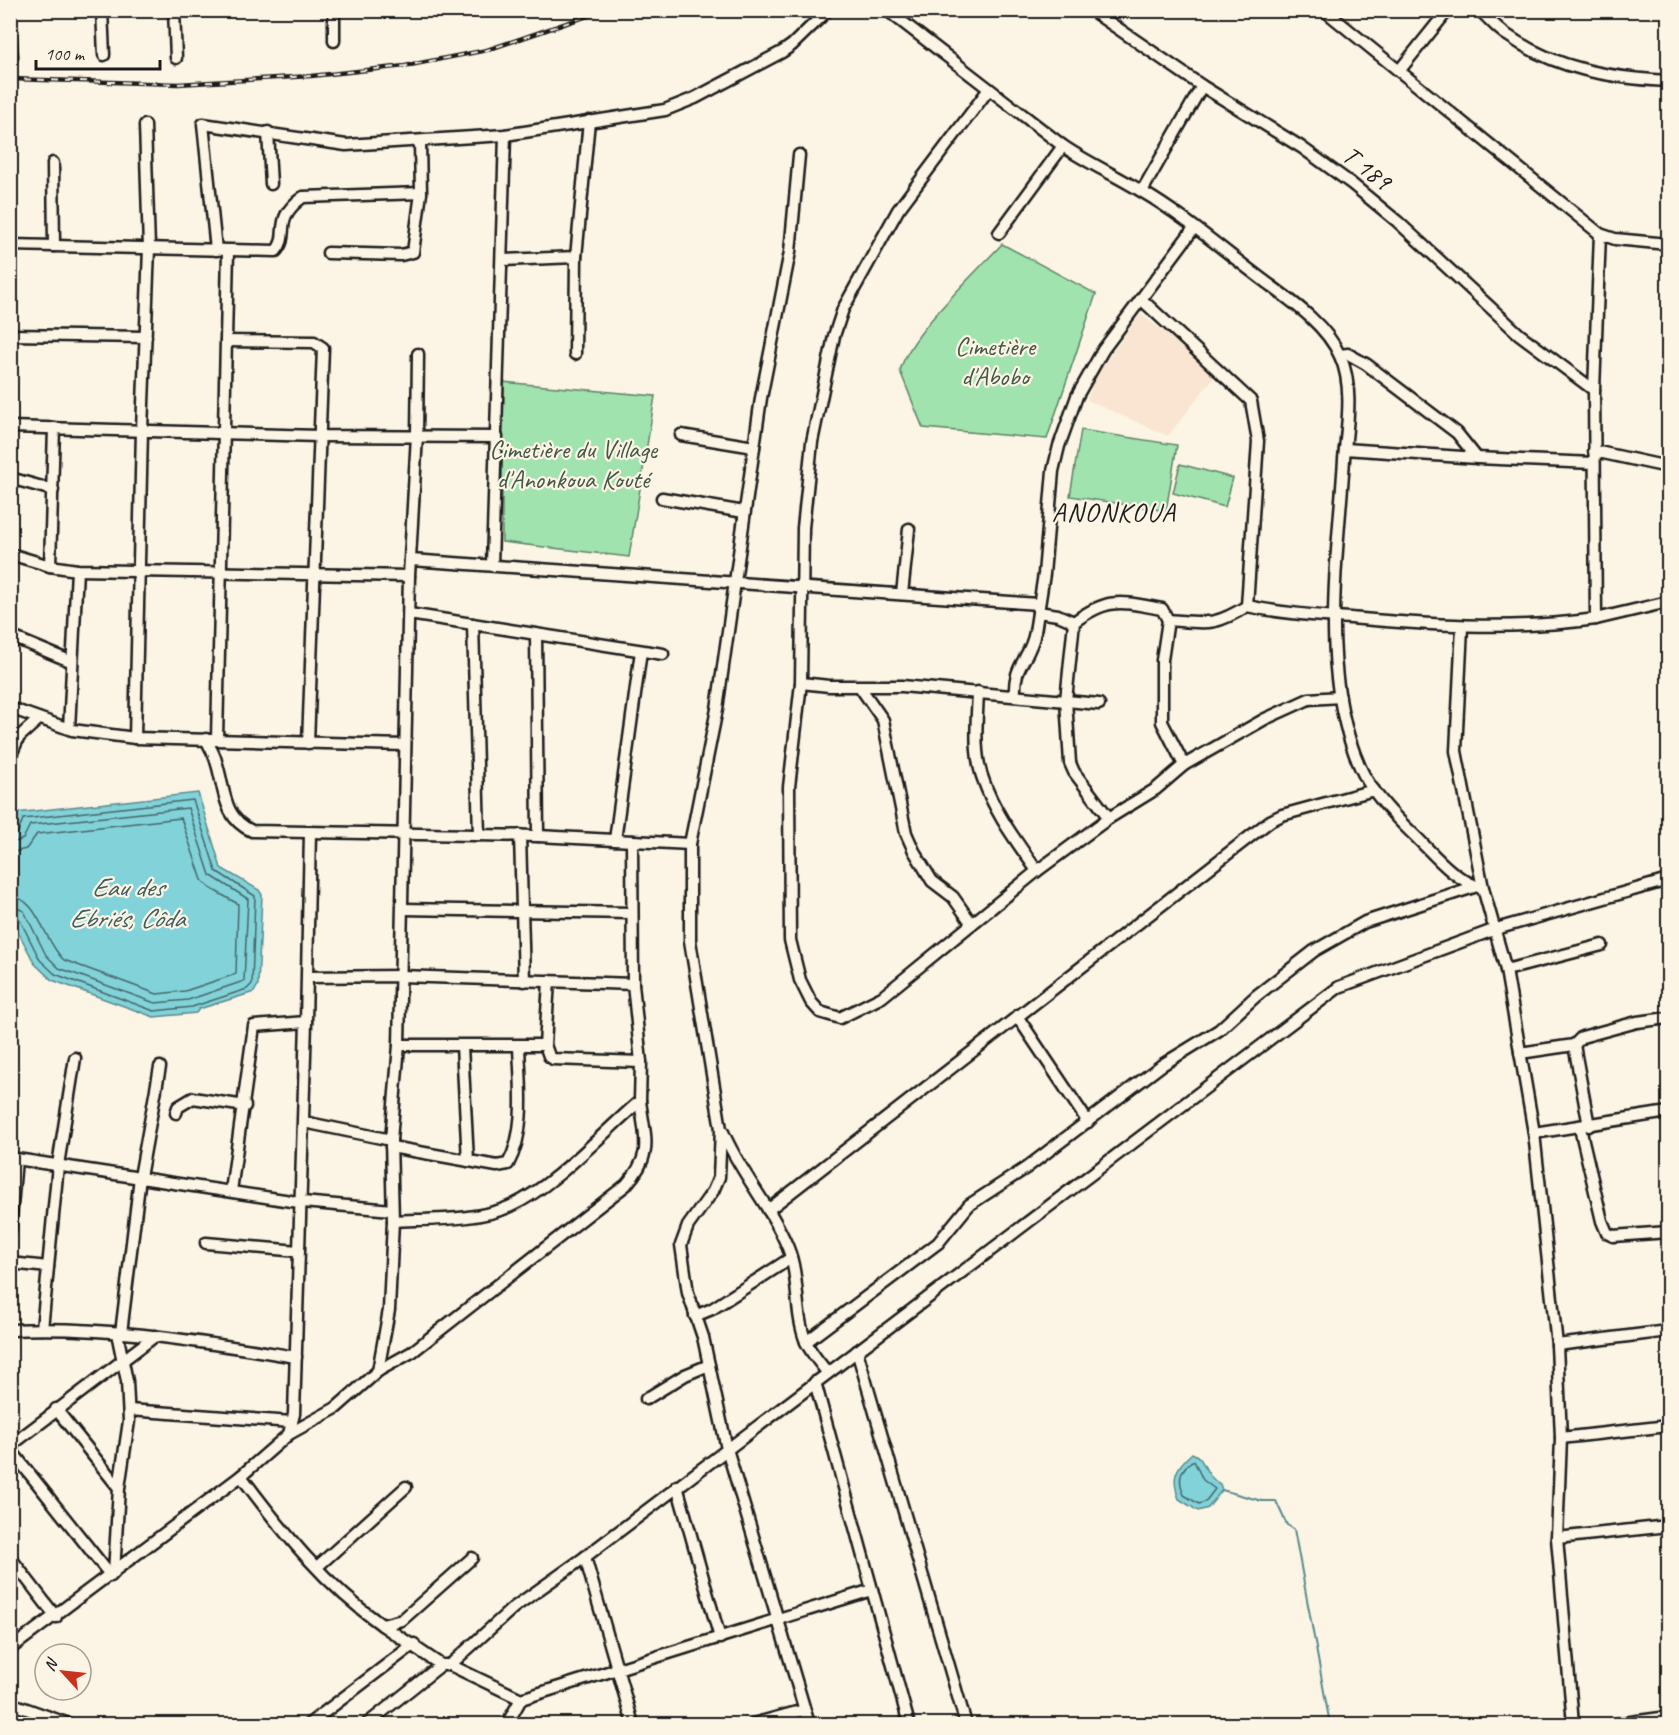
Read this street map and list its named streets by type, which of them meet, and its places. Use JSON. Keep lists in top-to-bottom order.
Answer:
{
  "streets": {
    "street": ["T 189"]
  },
  "districts": ["ANONKOUA"],
  "water": ["Eau des Ebriés, Côda"],
  "parks": ["Cimetière d'Abobo", "Cimetière du Village d'Anonkoua Kouté"],
  "scale_bar": "100 m",
  "north": "top left"
}
